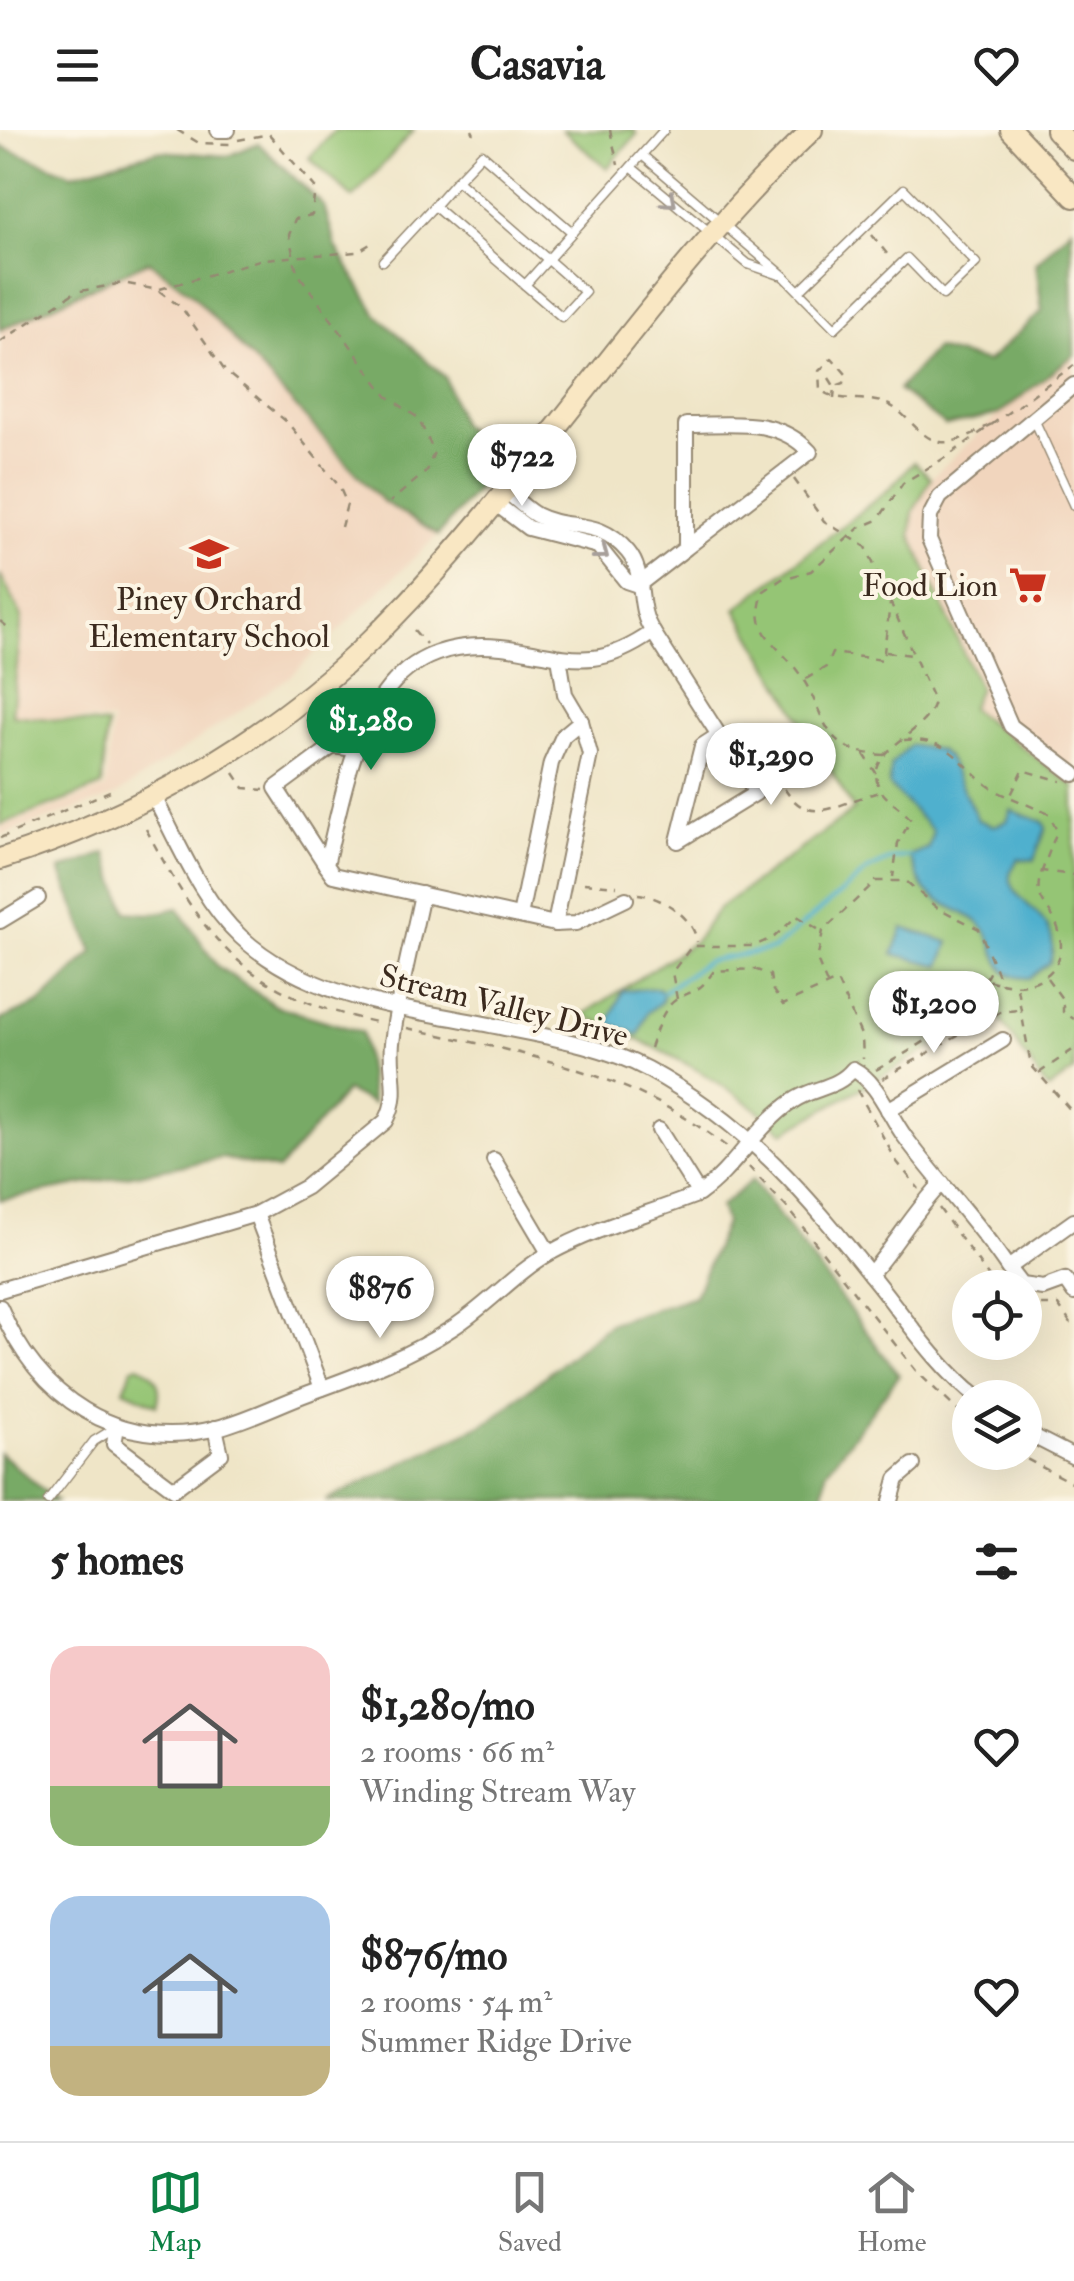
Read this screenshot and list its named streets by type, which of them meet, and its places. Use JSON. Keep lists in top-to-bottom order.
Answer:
{
  "streets": {
    "street": ["Stream Valley Drive"]
  },
  "places": {
    "school or university": ["Piney Orchard Elementary School"],
    "supermarket": ["Food Lion"]
  },
  "page": {
    "header": "Casavia",
    "price": [
      "$722",
      "$1,280",
      "$1,290",
      "$1,200",
      "$876"
    ],
    "heading": "5 homes",
    "list": [
      {
        "name": "$1,280/mo",
        "note": "2 rooms · 66 m² · Winding Stream Way"
      },
      {
        "name": "$876/mo",
        "note": "2 rooms · 54 m² · Summer Ridge Drive"
      }
    ],
    "tabs": ["Map", "Saved", "Home"]
  }
}
